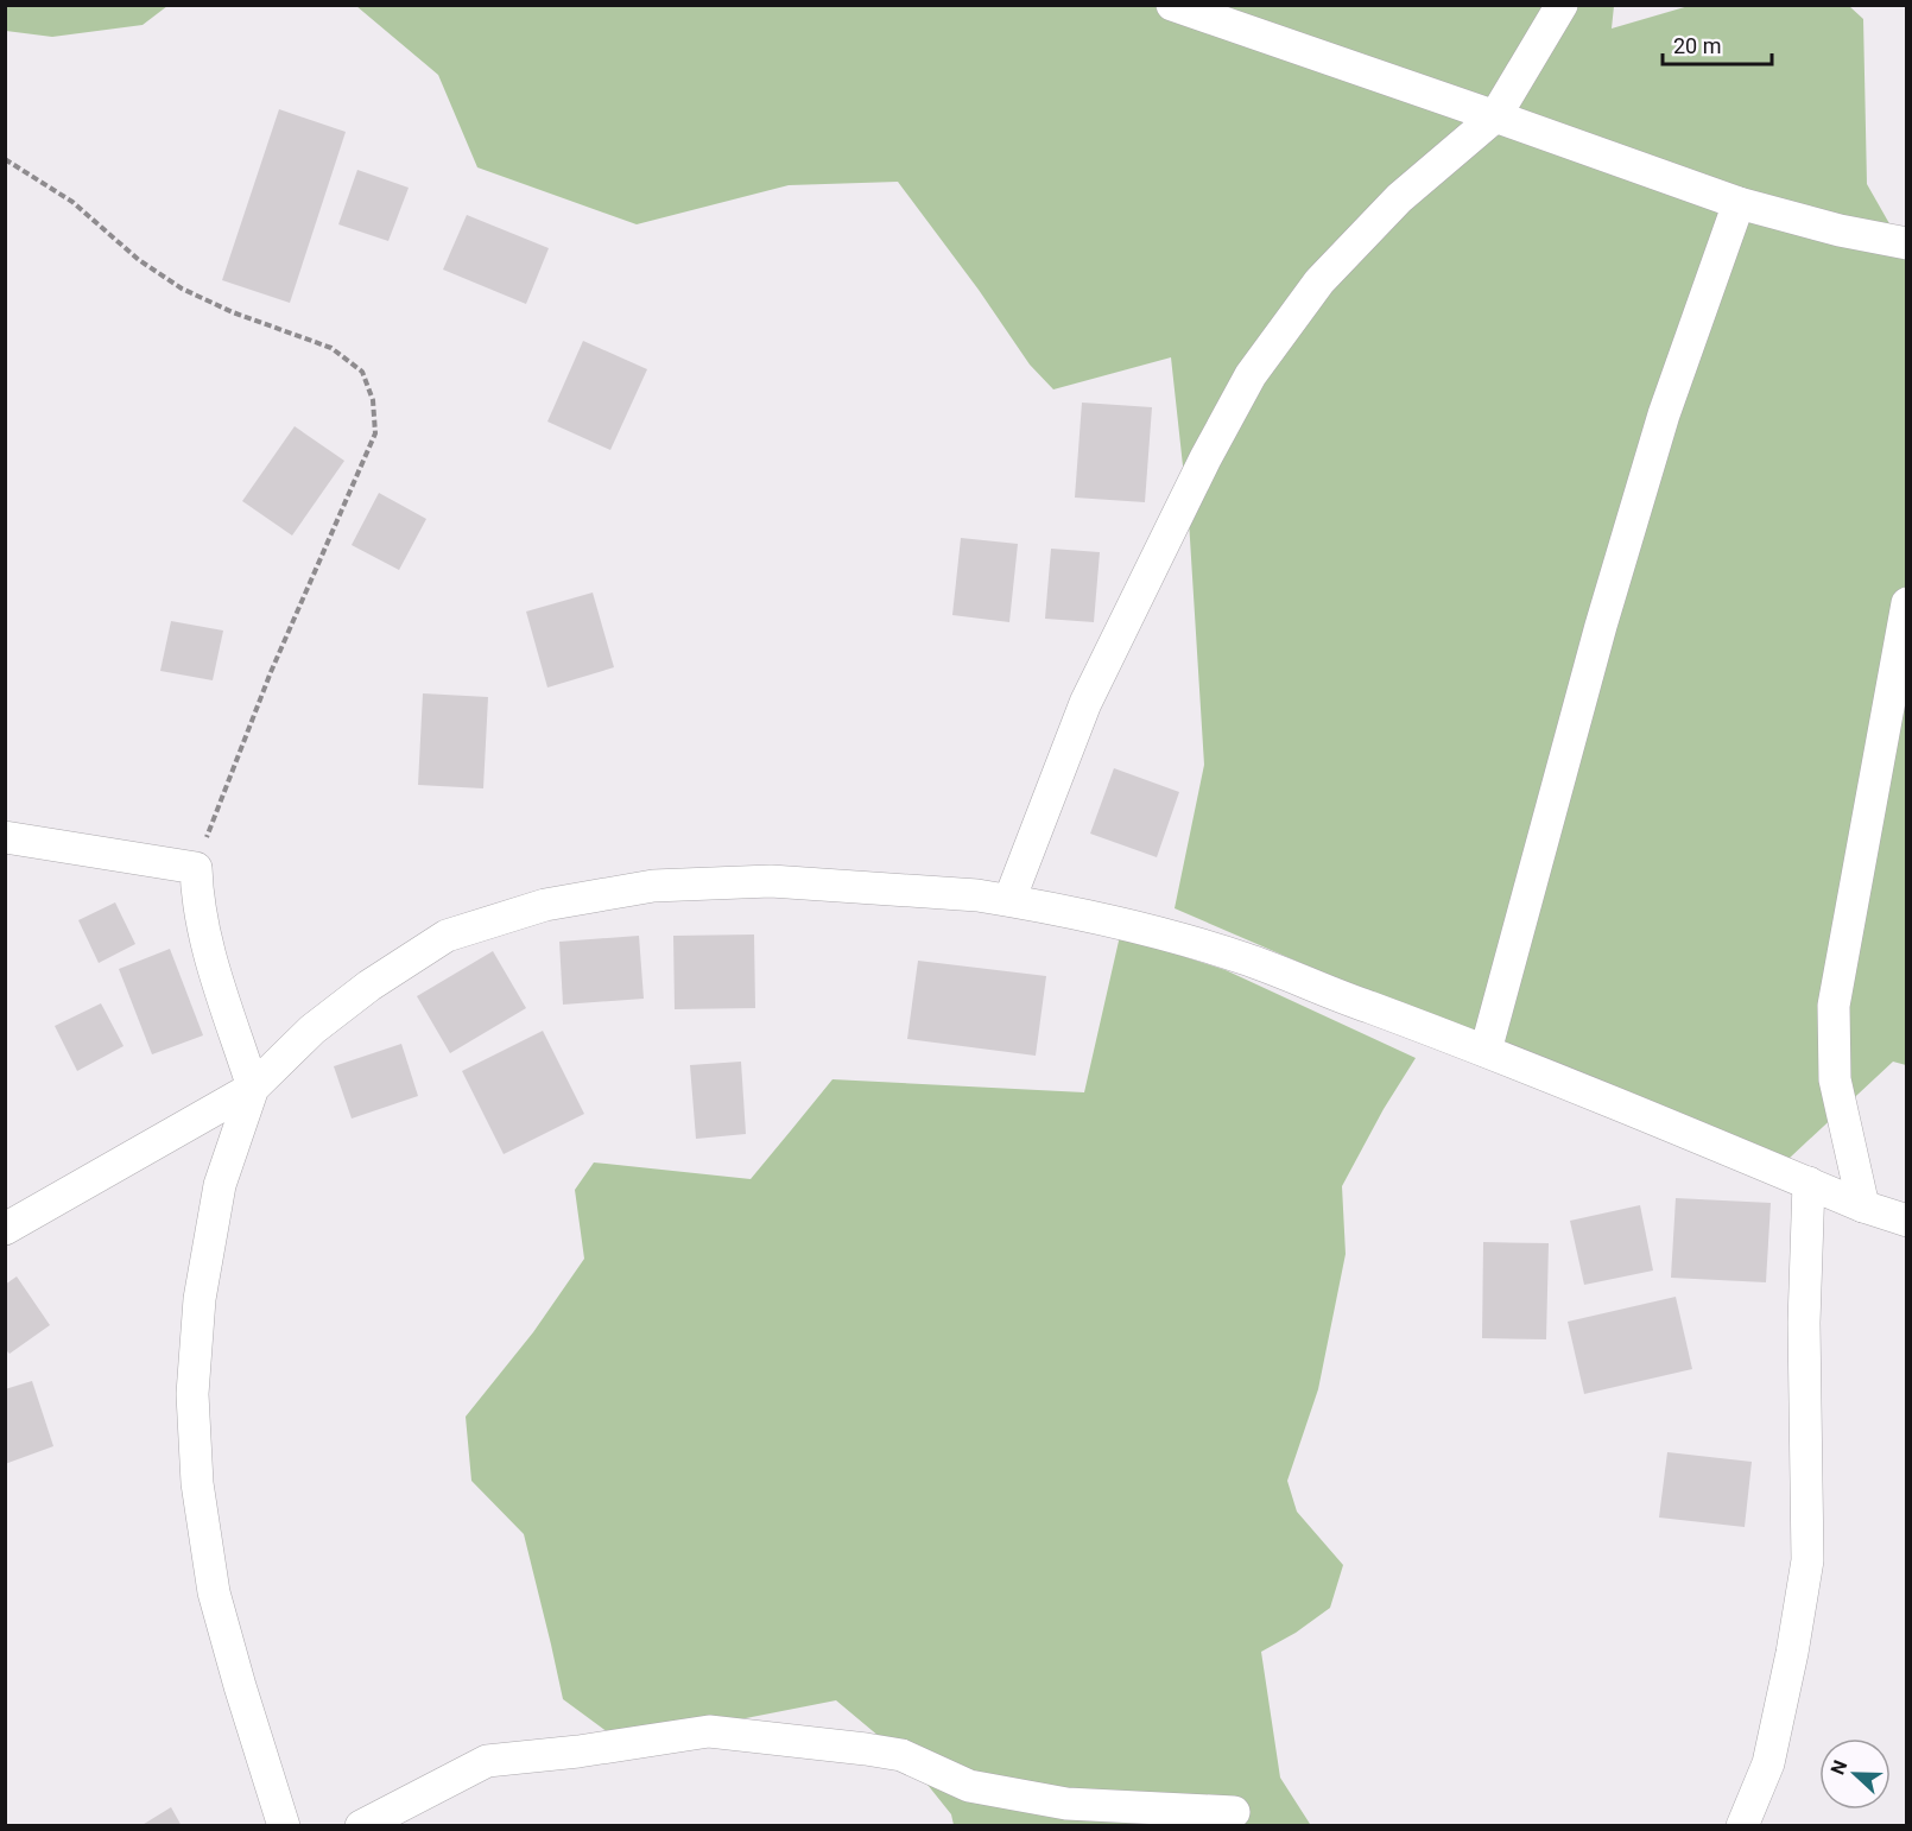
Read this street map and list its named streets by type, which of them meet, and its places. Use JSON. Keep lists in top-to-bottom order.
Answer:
{
  "scale_bar": "20 m",
  "north": "left"
}
